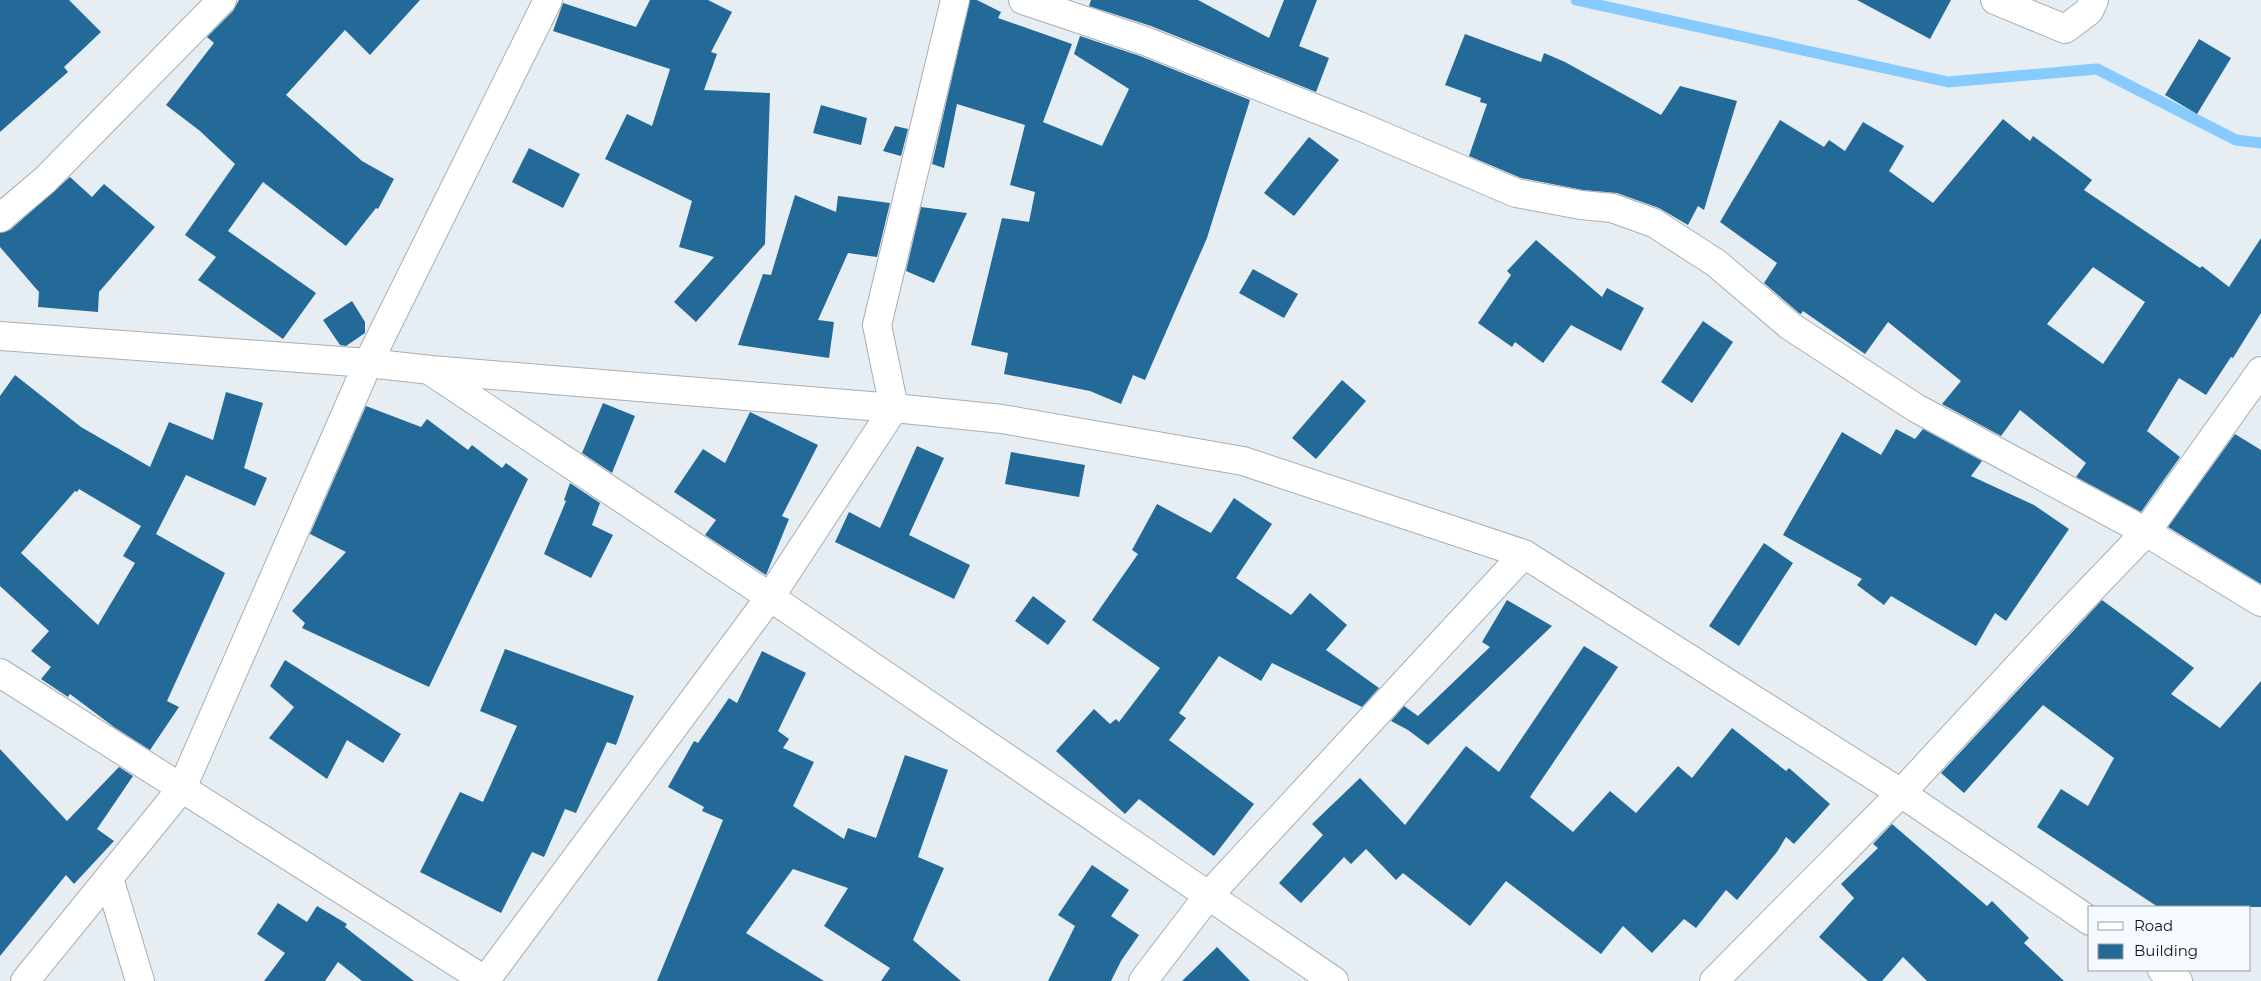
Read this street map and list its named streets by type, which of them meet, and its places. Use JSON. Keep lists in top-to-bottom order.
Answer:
{
  "legend": ["Road", "Building"]
}
